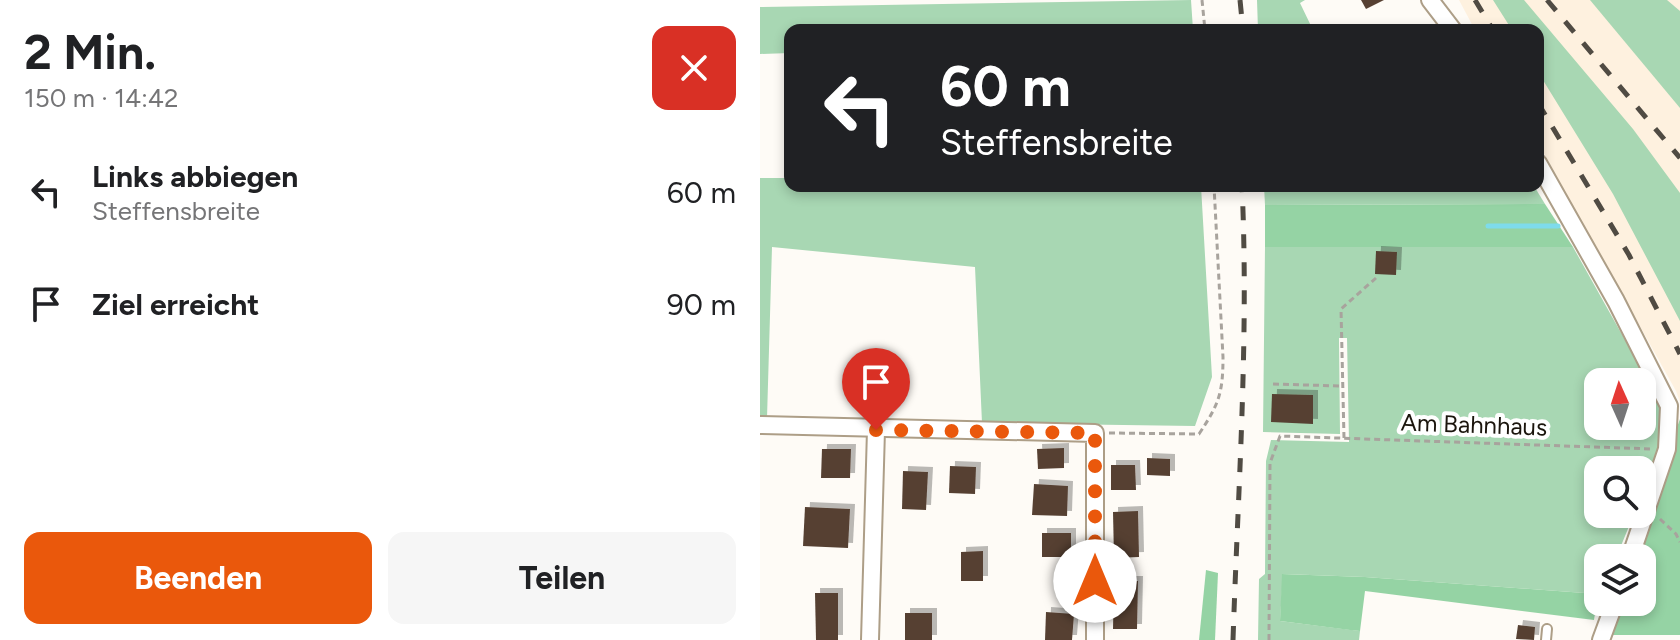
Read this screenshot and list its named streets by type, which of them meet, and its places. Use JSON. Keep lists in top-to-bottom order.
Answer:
{
  "streets": {
    "path": ["Am Bahnhaus"]
  },
  "north": "top",
  "page": {
    "heading": ["2 Min.", "150 m · 14:42"],
    "turn": ["60 m", "Steffensbreite"],
    "list": [
      {
        "name": "Links abbiegen",
        "note": "Steffensbreite",
        "value": "60 m"
      },
      {
        "name": "Ziel erreicht",
        "value": "90 m"
      }
    ],
    "buttons": ["Beenden", "Teilen"]
  }
}
